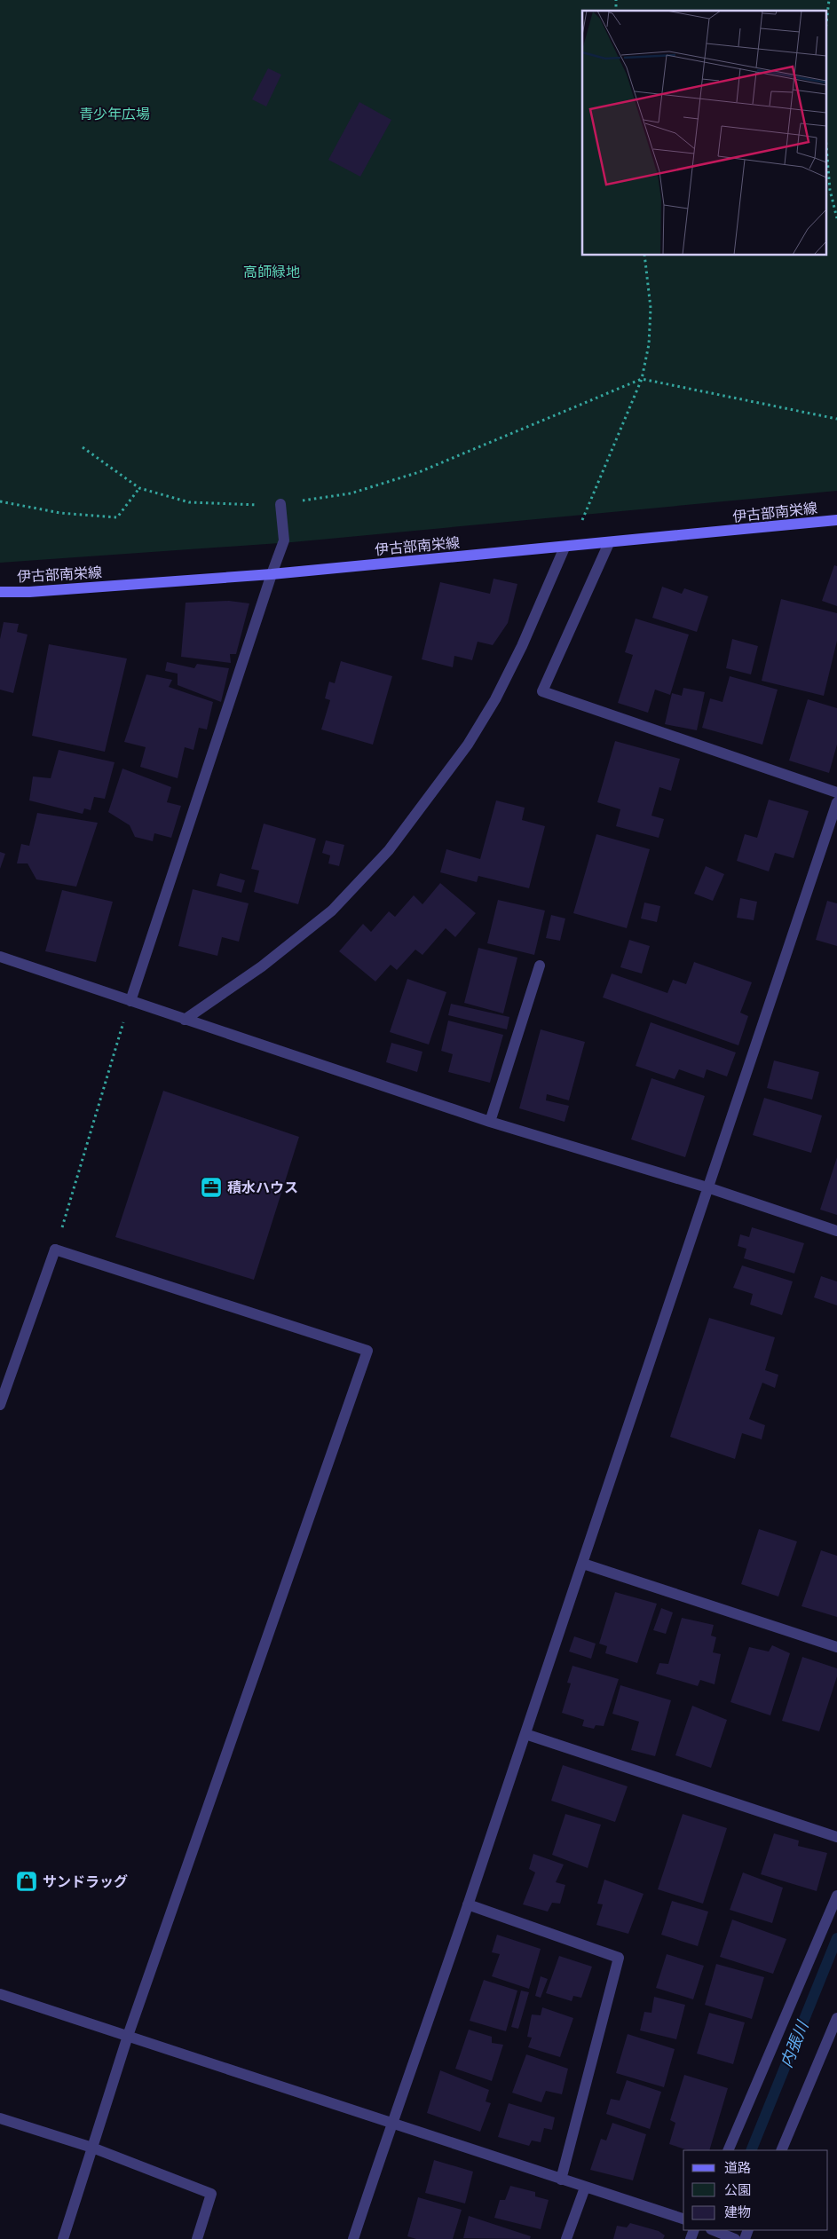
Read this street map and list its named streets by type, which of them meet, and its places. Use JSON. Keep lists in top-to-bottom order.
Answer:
{
  "streets": {
    "main road": ["伊古部南栄線"]
  },
  "water": ["内張川"],
  "parks": ["青少年広場", "高師緑地"],
  "places": {
    "office": ["積水ハウス"],
    "shop": ["サンドラッグ"]
  },
  "legend": ["道路", "公園", "建物"]
}
